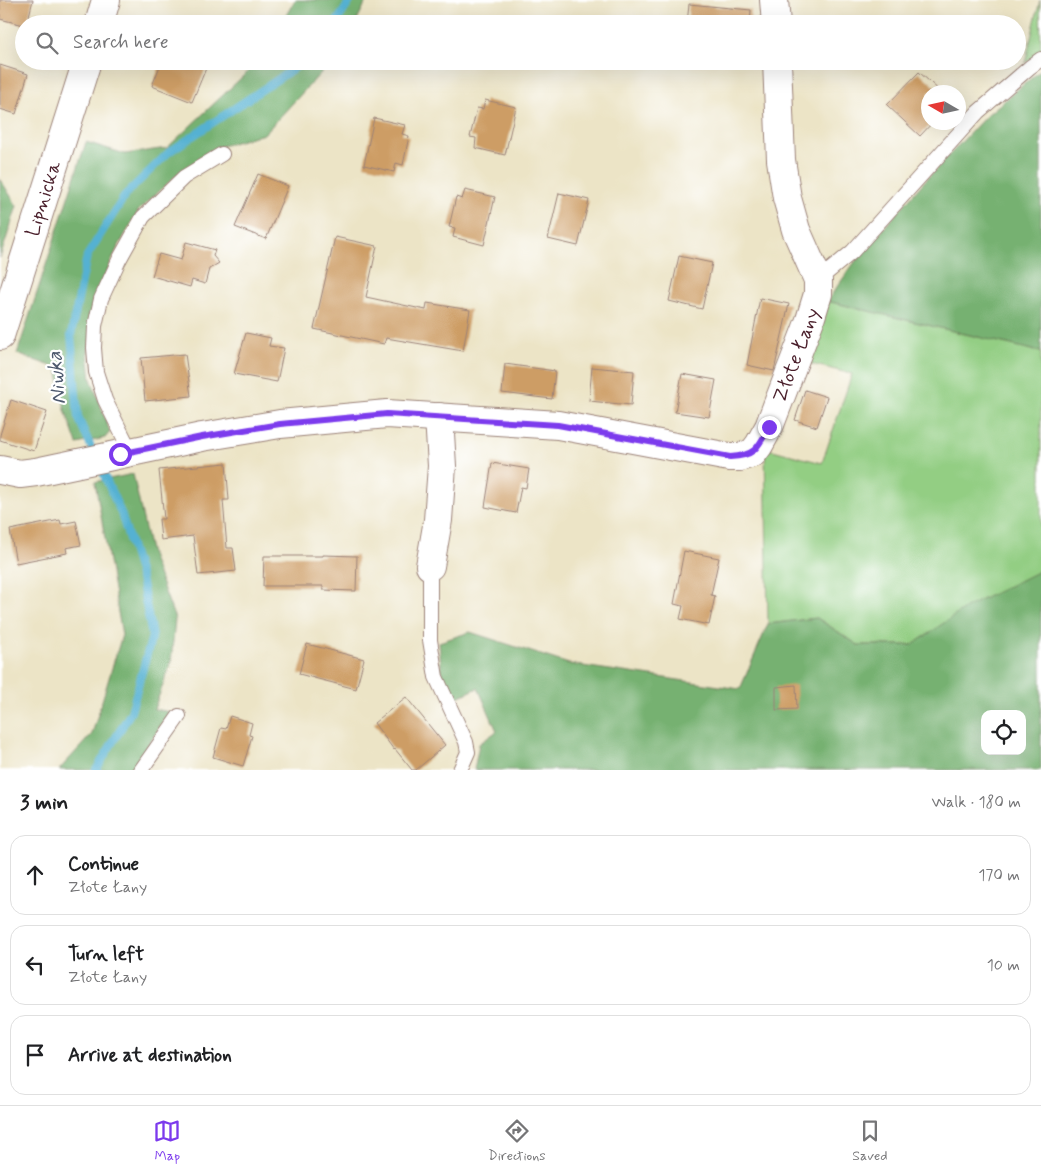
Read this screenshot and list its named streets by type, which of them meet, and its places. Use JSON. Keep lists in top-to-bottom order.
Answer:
{
  "streets": {
    "street": ["Lipnicka", "Złote Łany"]
  },
  "water": ["Niwka"],
  "north": "left",
  "page": {
    "search": "Search here",
    "heading": ["3 min", "Walk · 180 m"],
    "list": [
      ["Continue", "Złote Łany", "170 m"],
      ["Turn left", "Złote Łany", "10 m"],
      "Arrive at destination"
    ],
    "nav": ["Map", "Directions", "Saved"]
  }
}
